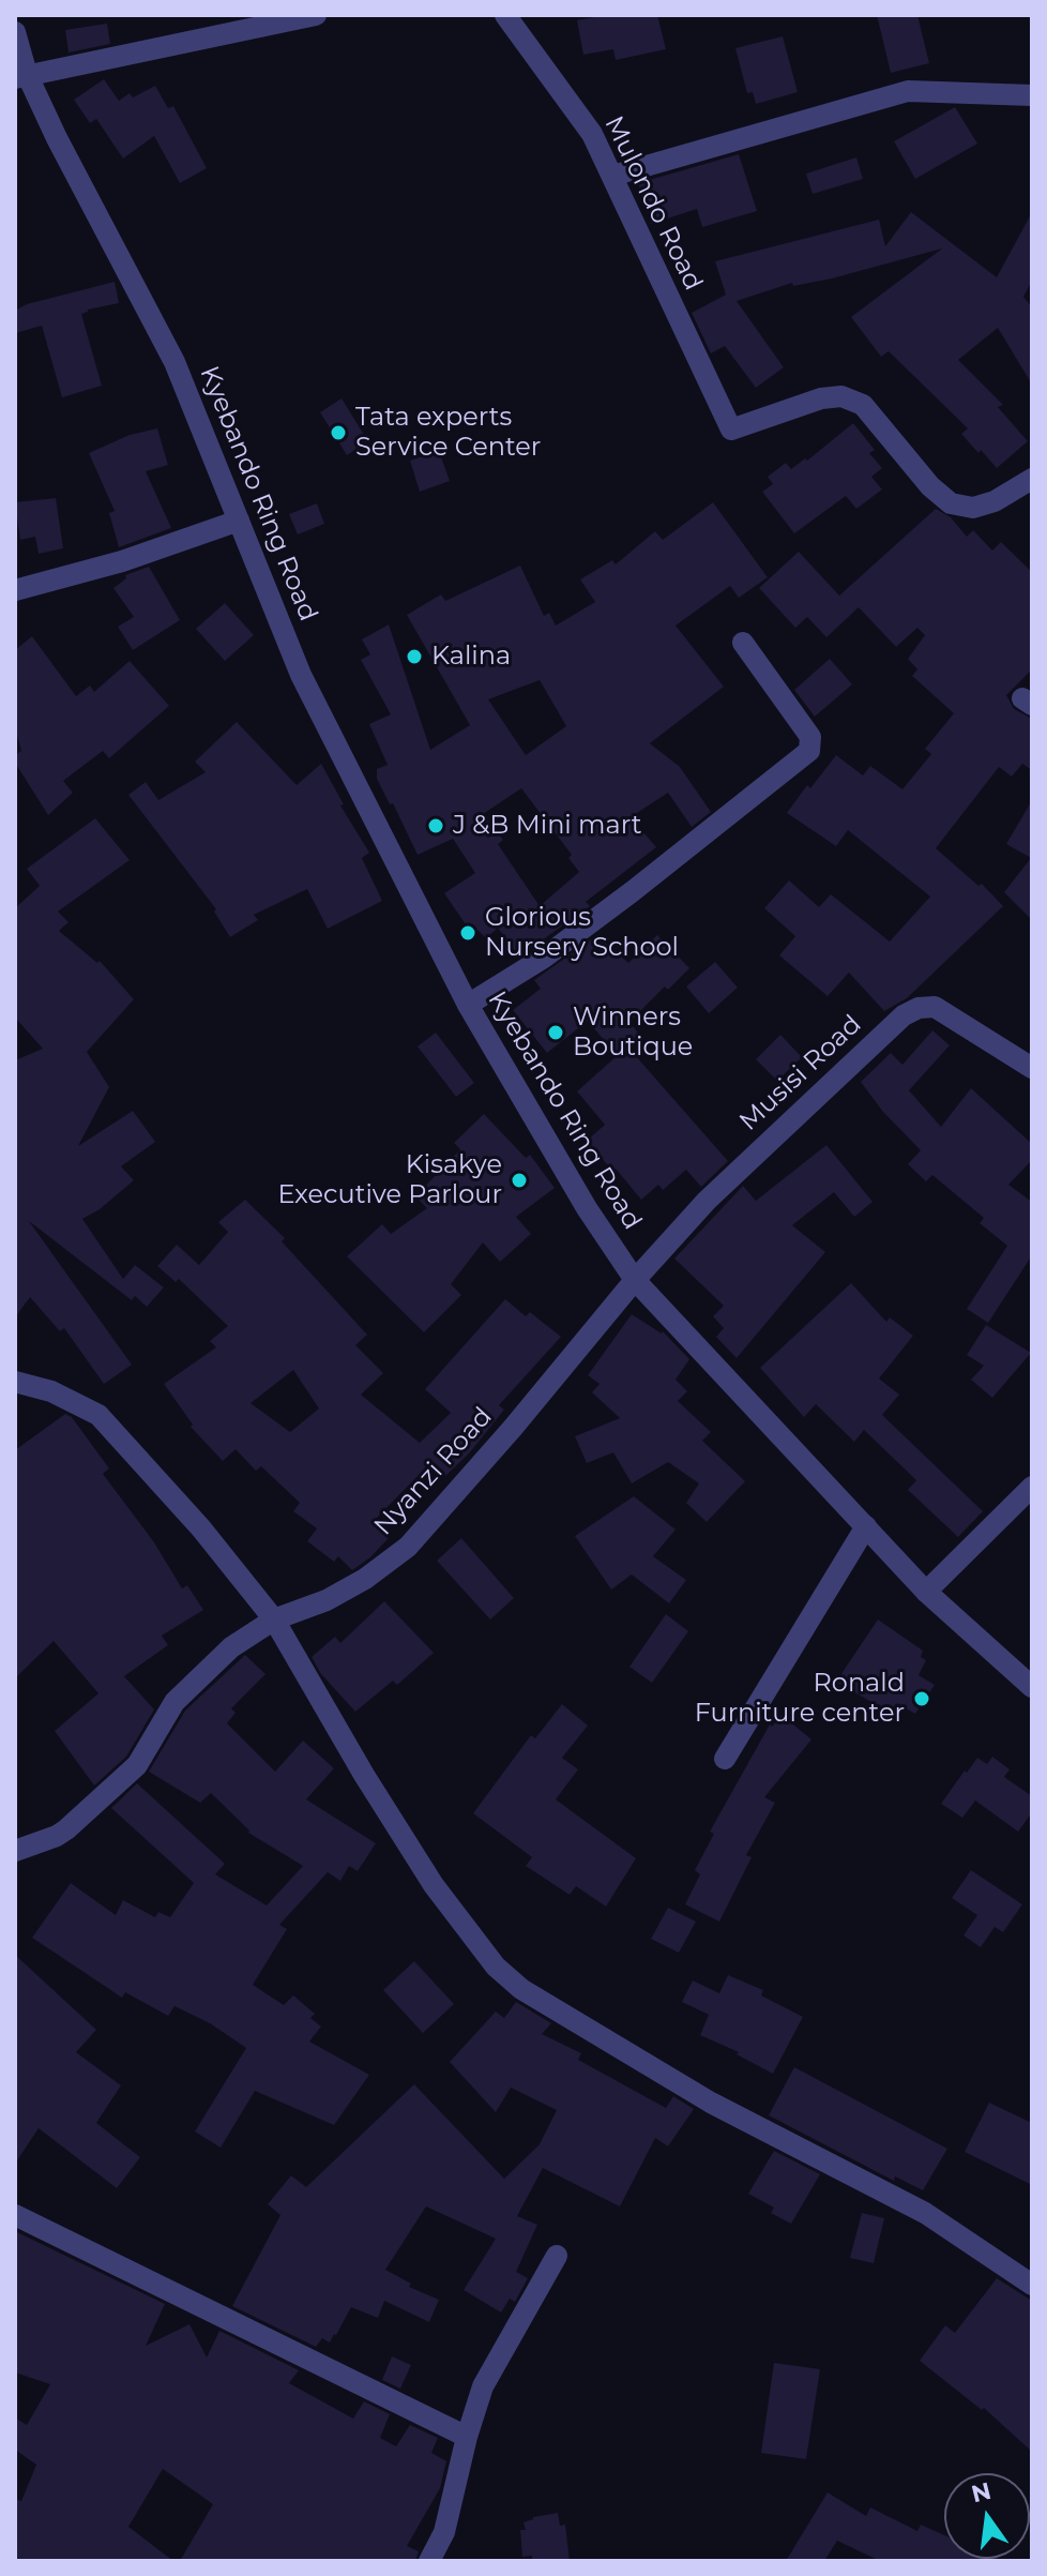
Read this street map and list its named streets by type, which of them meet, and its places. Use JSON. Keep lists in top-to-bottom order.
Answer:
{
  "streets": {
    "street": [
      "Mulondo Road",
      "Kyebando Ring Road",
      "Musisi Road",
      "Nyanzi Road"
    ]
  },
  "crossings": [
    ["Kyebando Ring Road", "Musisi Road"],
    ["Kyebando Ring Road", "Nyanzi Road"],
    ["Musisi Road", "Nyanzi Road"]
  ],
  "places": [
    "Tata experts Service Center",
    "Kalina",
    "J &B Mini mart",
    "Glorious Nursery School",
    "Winners Boutique",
    "Kisakye Executive Parlour",
    "Ronald Furniture center"
  ],
  "north": "top"
}
